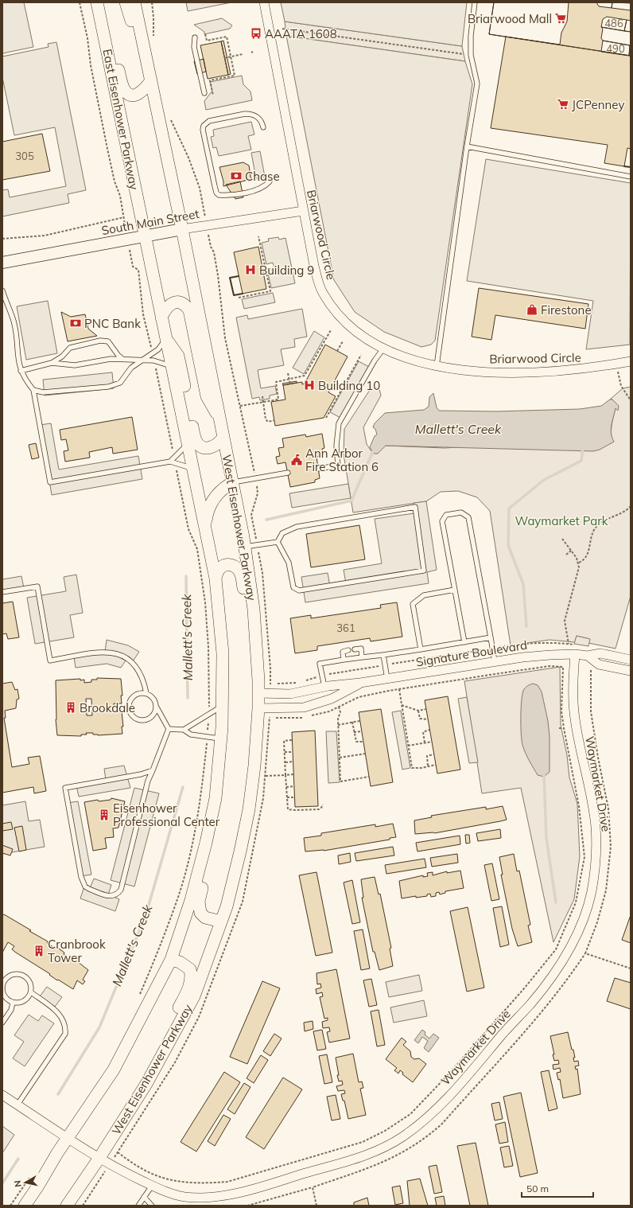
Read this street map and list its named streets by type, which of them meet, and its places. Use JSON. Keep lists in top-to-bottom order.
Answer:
{
  "streets": {
    "main road": ["East Eisenhower Parkway", "West Eisenhower Parkway"],
    "street": [
      "South Main Street",
      "Briarwood Circle",
      "Signature Boulevard",
      "Waymarket Drive"
    ]
  },
  "crossings": [
    ["East Eisenhower Parkway", "South Main Street"],
    ["South Main Street", "Briarwood Circle"],
    ["South Main Street", "West Eisenhower Parkway"],
    ["West Eisenhower Parkway", "Signature Boulevard"],
    ["West Eisenhower Parkway", "Waymarket Drive"],
    ["Signature Boulevard", "Waymarket Drive"]
  ],
  "water": ["Mallett's Creek"],
  "parks": ["Waymarket Park"],
  "places": {
    "supermarket": ["Briarwood Mall", "JCPenney"],
    "bus stop": ["AAATA 1608"],
    "bank": ["Chase", "PNC Bank"],
    "hospital": ["Building 9", "Building 10"],
    "shop": ["Firestone"],
    "public building": ["Ann Arbor Fire Station 6"],
    "building": ["Brookdale", "Eisenhower Professional Center", "Cranbrook Tower"]
  },
  "house_numbers": [
    "486",
    "490",
    "305",
    "361"
  ],
  "scale_bar": "50 m",
  "north": "left"
}
